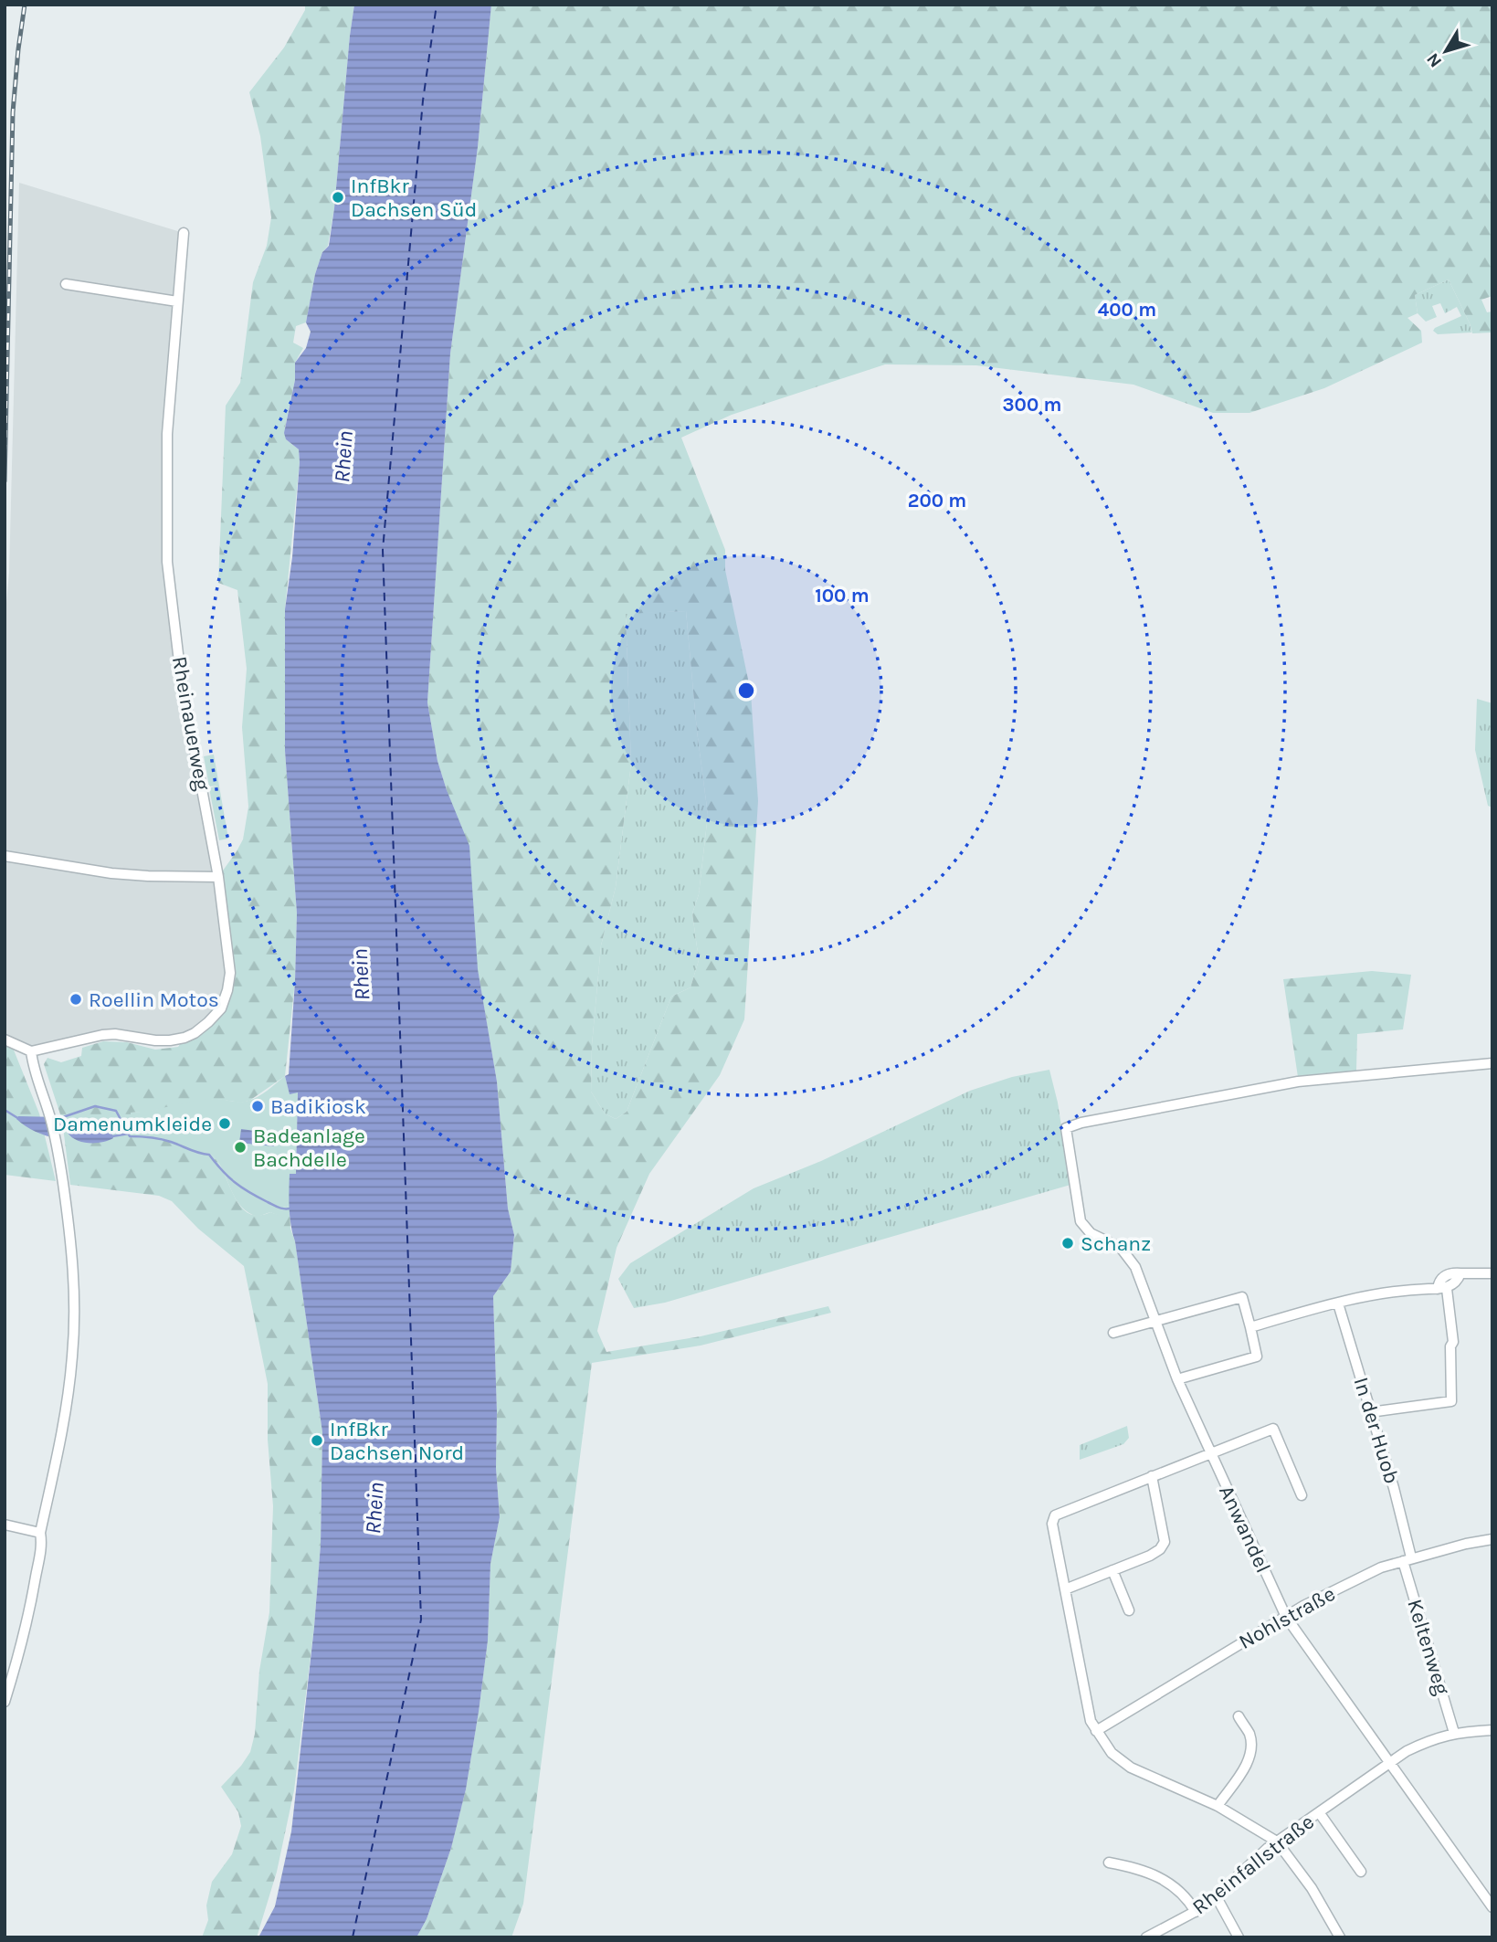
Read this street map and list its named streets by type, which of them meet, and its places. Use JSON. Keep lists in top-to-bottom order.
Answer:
{
  "streets": {
    "street": [
      "Rheinauerweg",
      "In der Huob",
      "Anwandel",
      "Nohlstraße",
      "Keltenweg",
      "Rheinfallstraße"
    ]
  },
  "crossings": [
    ["In der Huob", "Nohlstraße"],
    ["In der Huob", "Keltenweg"],
    ["Anwandel", "Nohlstraße"],
    ["Anwandel", "Rheinfallstraße"],
    ["Nohlstraße", "Keltenweg"],
    ["Keltenweg", "Rheinfallstraße"]
  ],
  "water": ["Rhein"],
  "places": [
    "InfBkr Dachsen Süd",
    "Roellin Motos",
    "Badikiosk",
    "Damenumkleide",
    "Badeanlage Bachdelle",
    "Schanz",
    "InfBkr Dachsen Nord"
  ],
  "north": "bottom left",
  "rings": [
    "400 m",
    "300 m",
    "200 m",
    "100 m"
  ]
}
